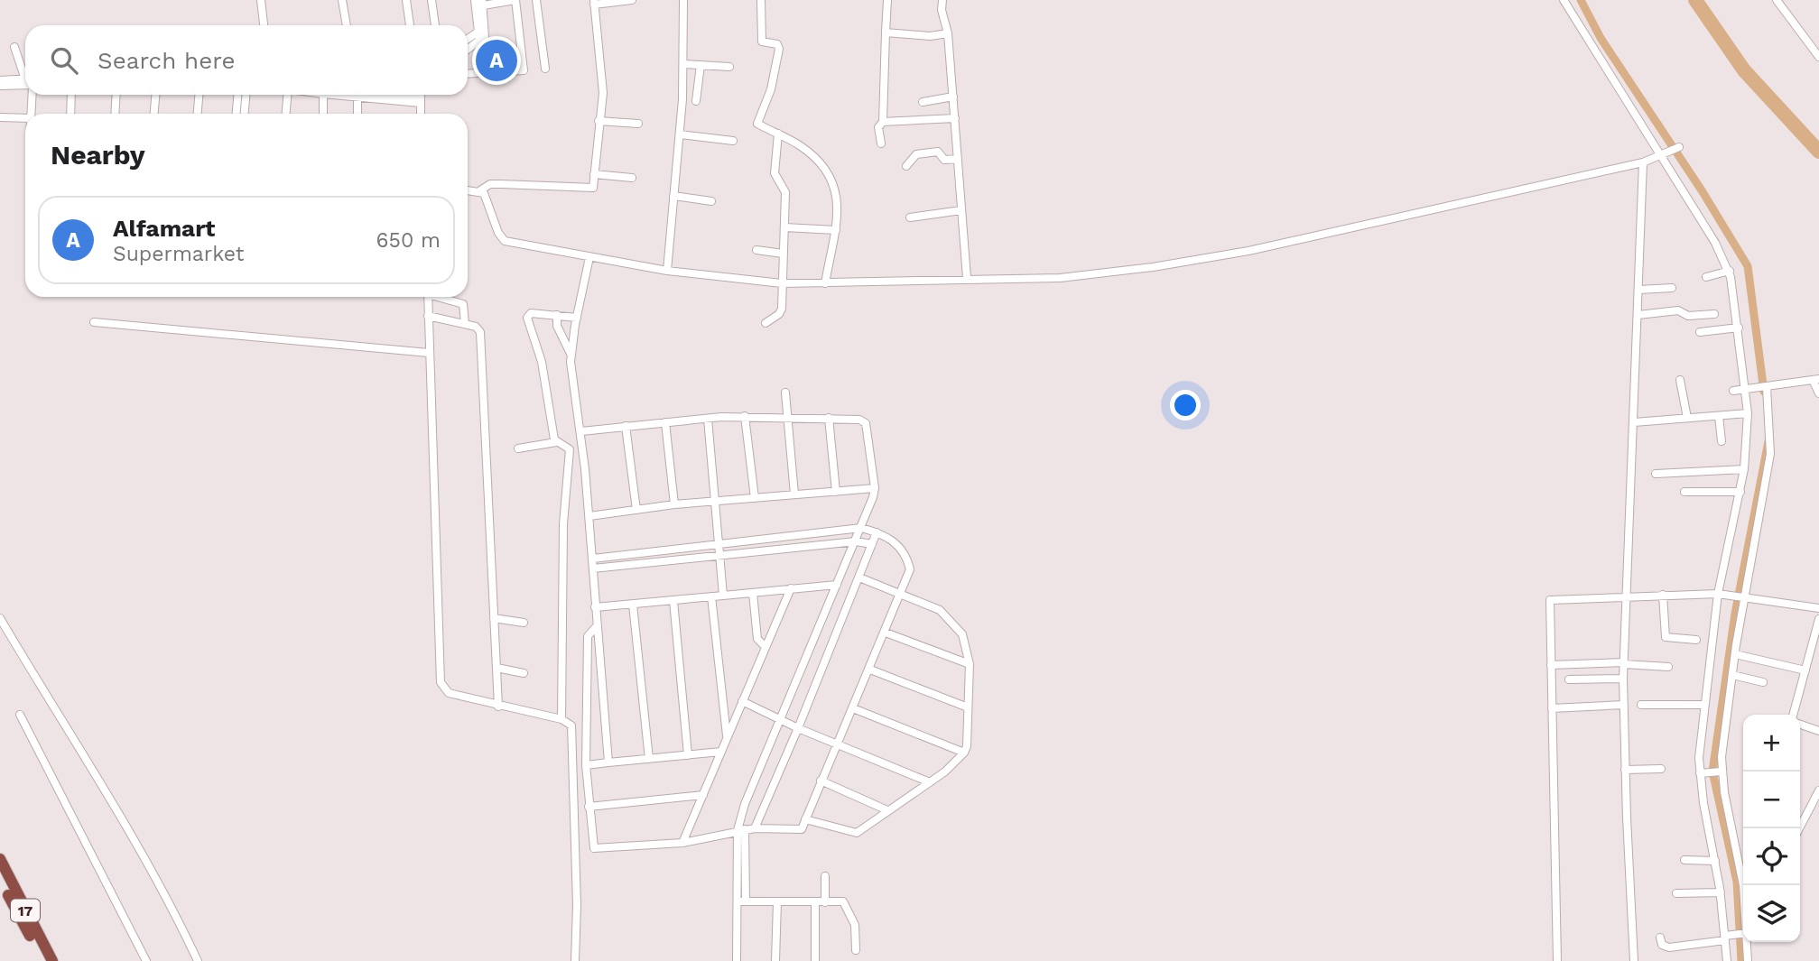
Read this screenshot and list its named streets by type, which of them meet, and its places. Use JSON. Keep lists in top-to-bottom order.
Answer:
{
  "streets": {
    "highway": ["17"]
  },
  "page": {
    "search": "Search here",
    "pins": "A",
    "heading": "Nearby",
    "list": [
      {
        "mark": "A",
        "name": "Alfamart",
        "note": "Supermarket",
        "value": "650 m"
      }
    ],
    "map_buttons": ["+", "−"]
  }
}
